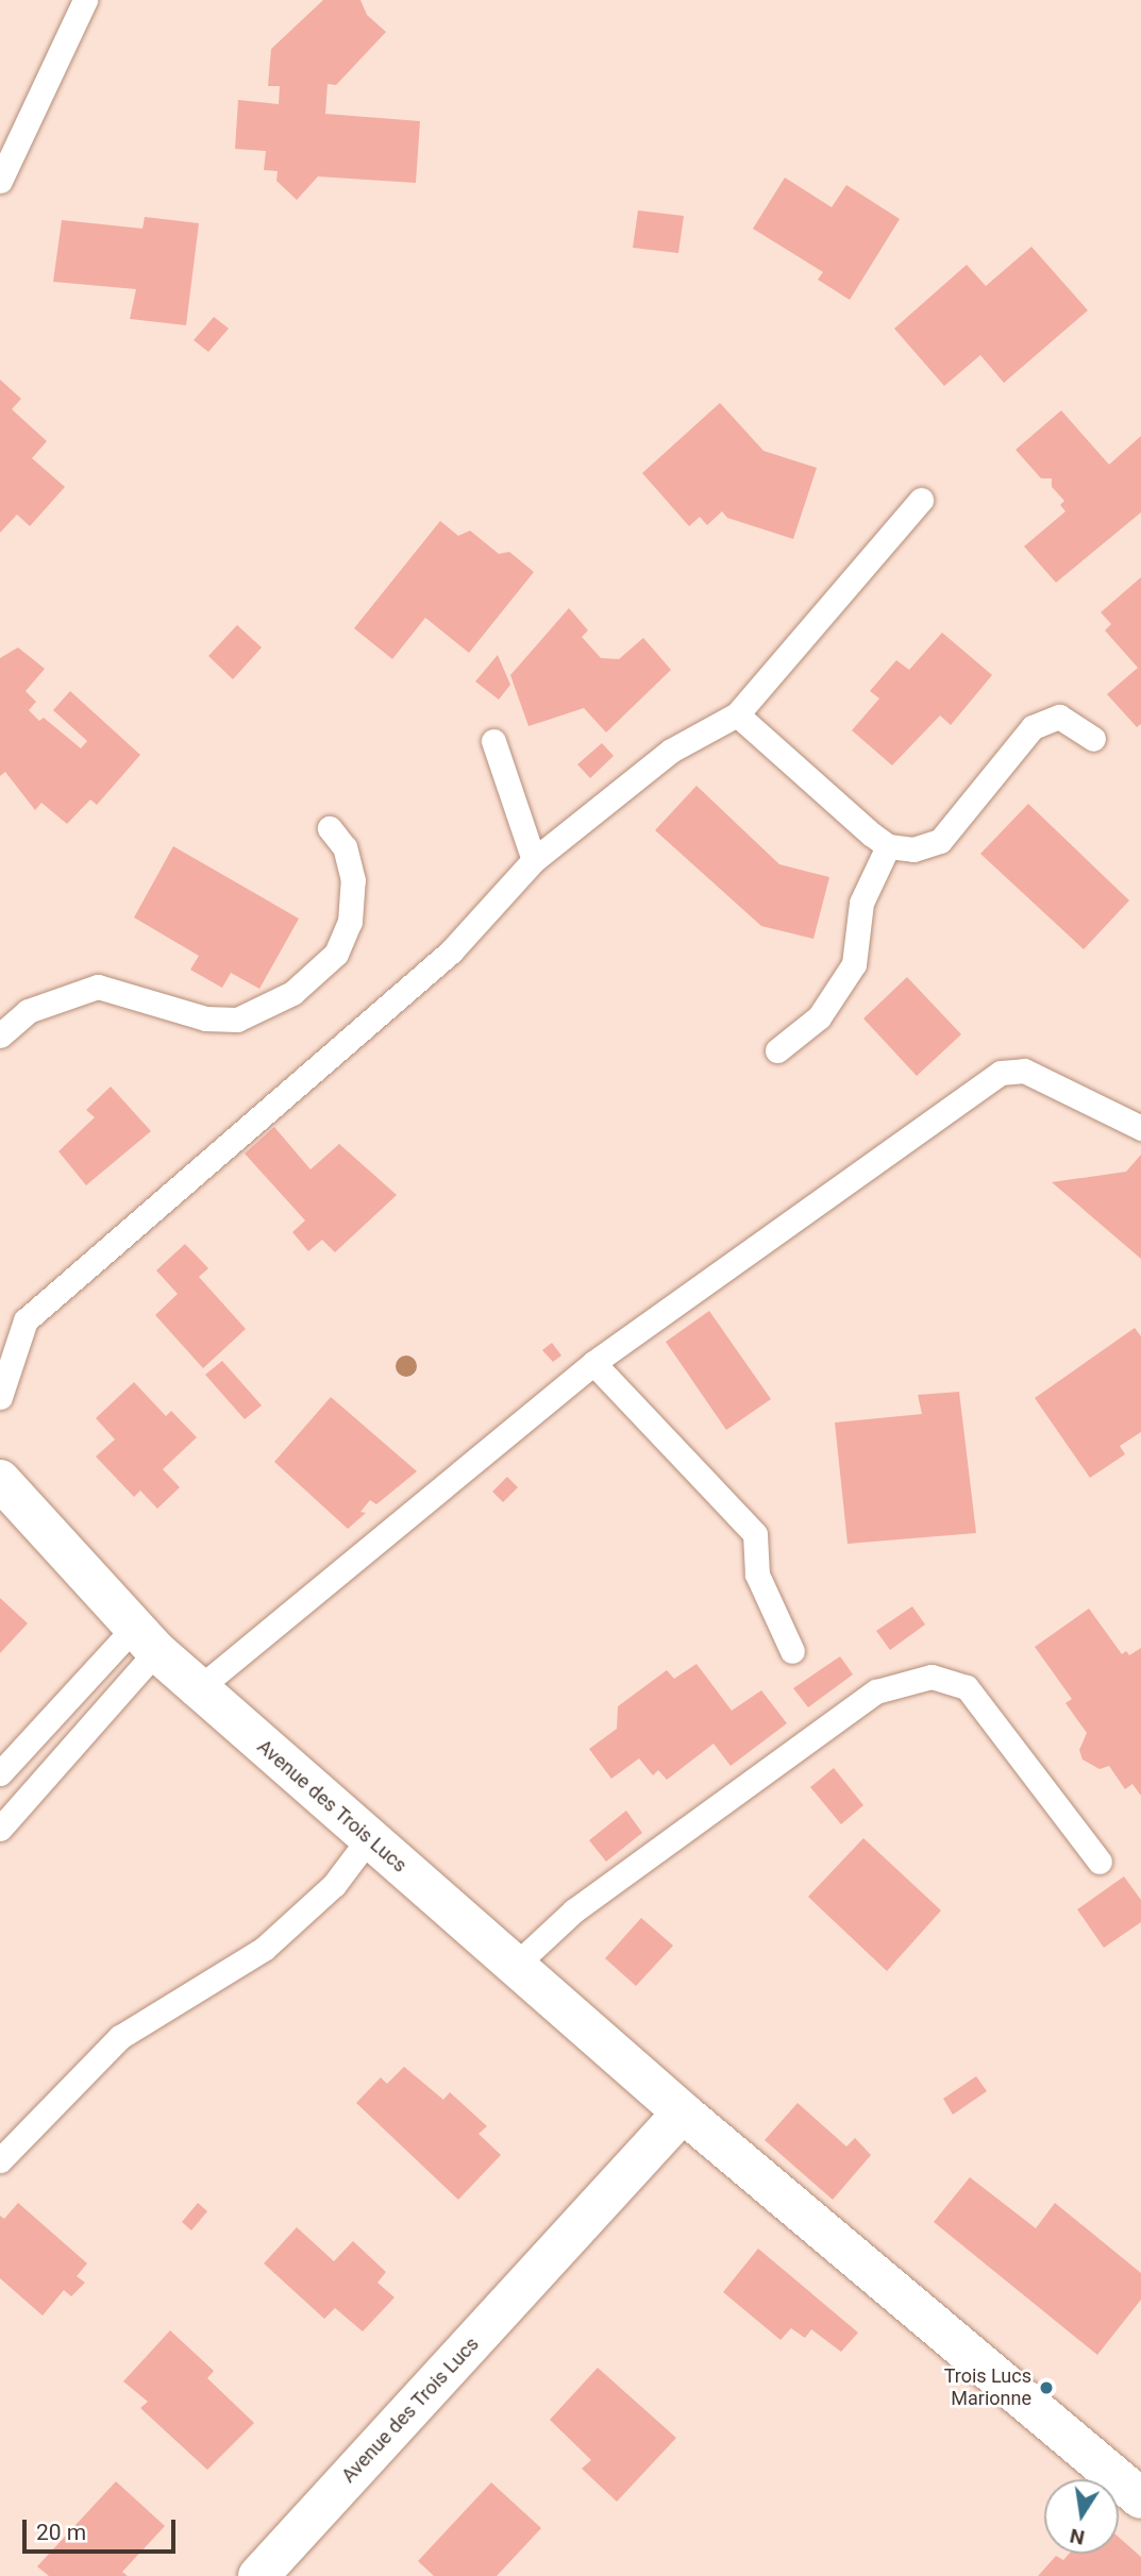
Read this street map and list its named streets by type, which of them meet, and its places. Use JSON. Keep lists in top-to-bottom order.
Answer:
{
  "streets": {
    "main road": ["Avenue des Trois Lucs"]
  },
  "places": ["Trois Lucs Marionne"],
  "scale_bar": "20 m",
  "north": "bottom"
}
